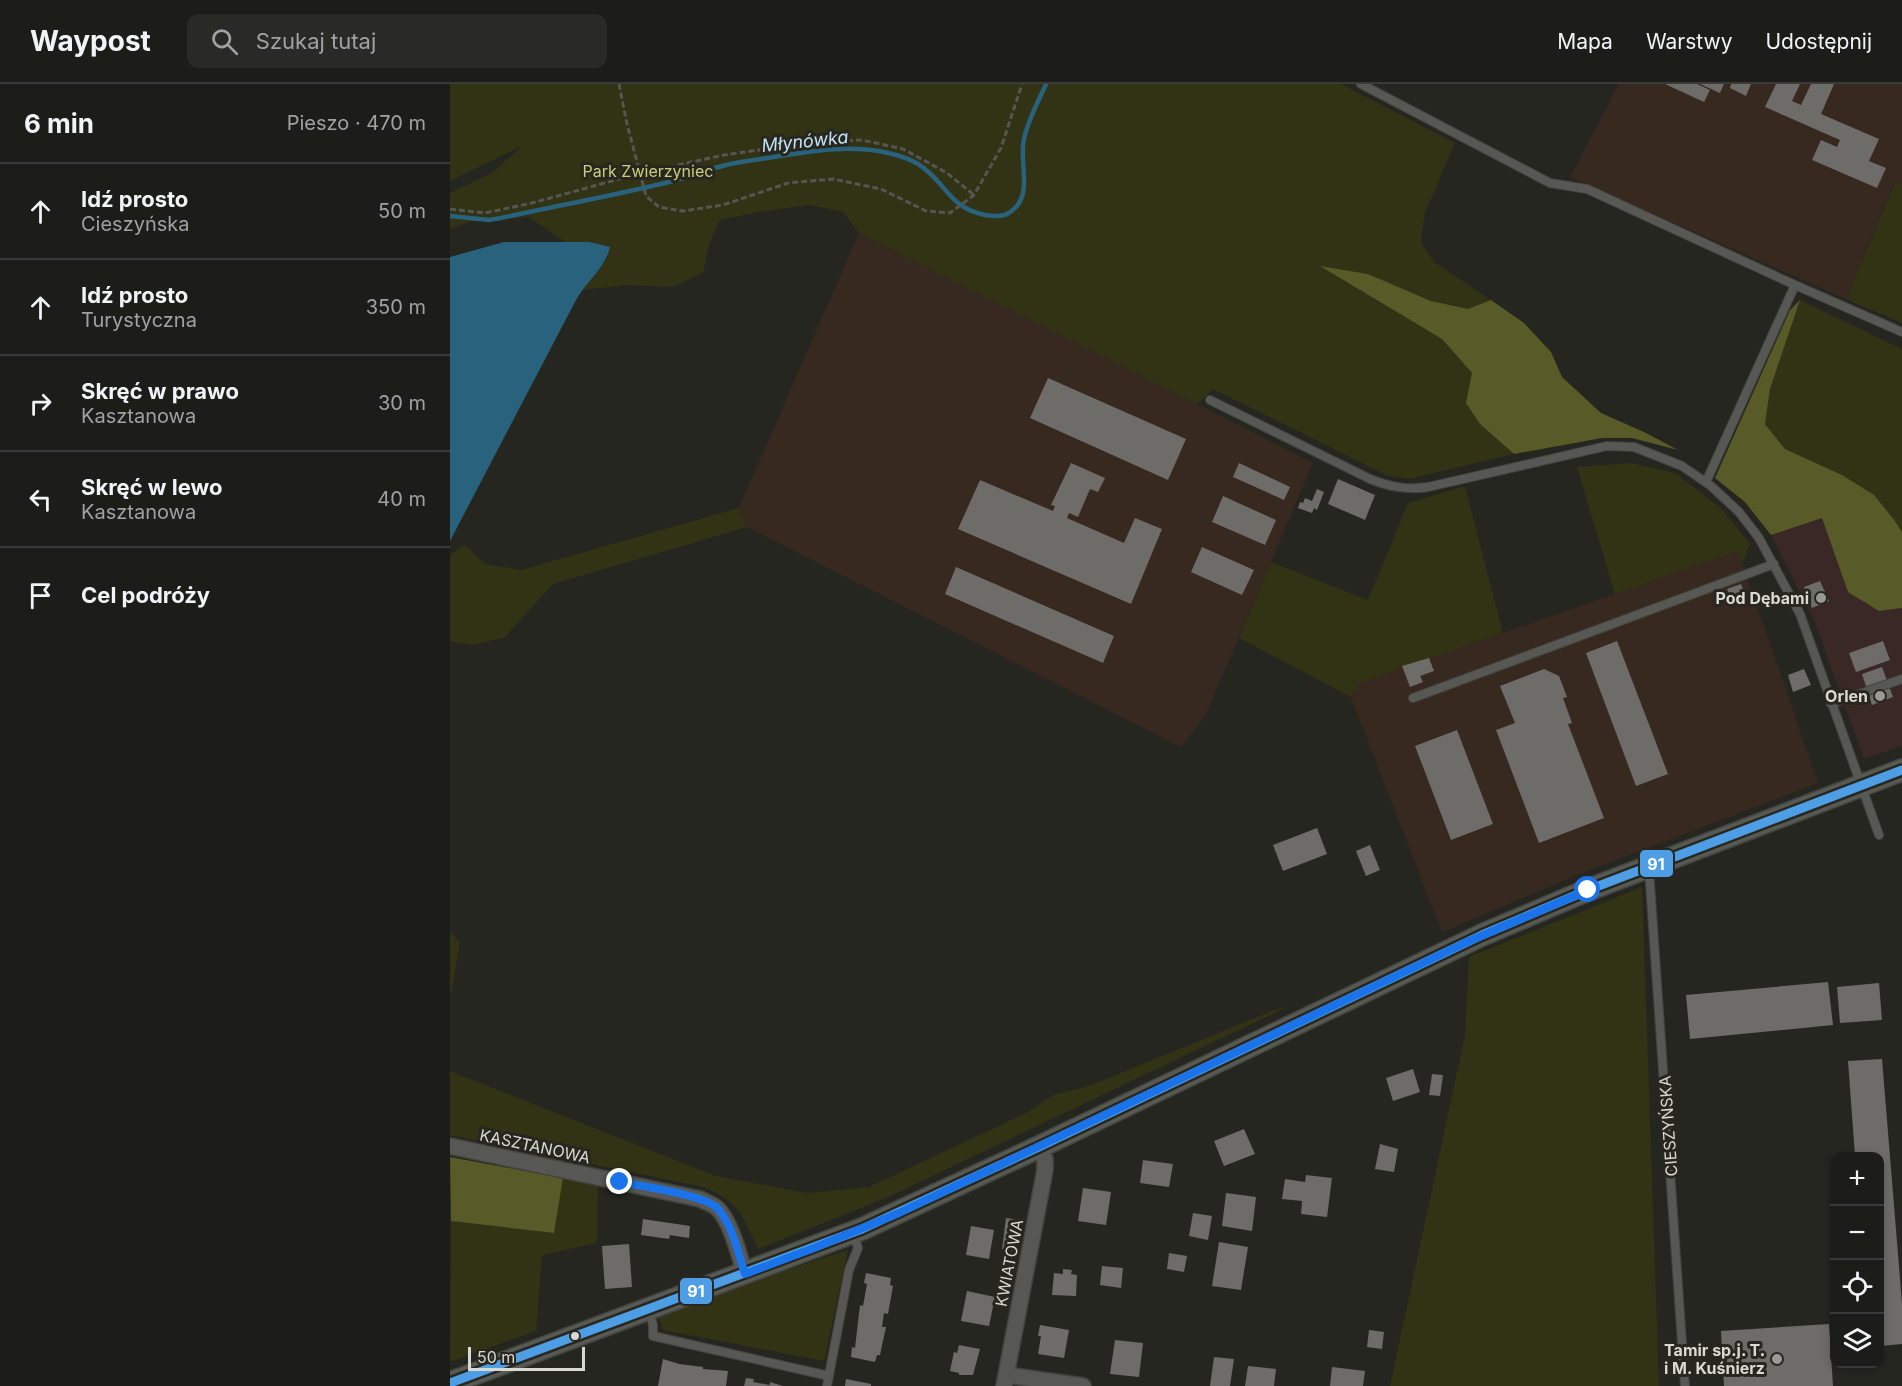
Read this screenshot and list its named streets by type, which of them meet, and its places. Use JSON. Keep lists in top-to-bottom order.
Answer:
{
  "streets": {
    "street": ["KASZTANOWA", "KWIATOWA"],
    "lane": ["CIESZYŃSKA"]
  },
  "water": ["Młynówka"],
  "parks": ["Park Zwierzyniec"],
  "places": ["Pod Dębami", "Orlen", "Tamir sp.j. T. i M. Kuśnierz"],
  "lines": ["transit line 91"],
  "scale_bar": "50 m",
  "page": {
    "header": "Waypost",
    "search": "Szukaj tutaj",
    "nav": ["Mapa", "Warstwy", "Udostępnij"],
    "heading": ["6 min", "Pieszo · 470 m"],
    "list": [
      ["Idź prosto", "Cieszyńska", "50 m"],
      ["Idź prosto", "Turystyczna", "350 m"],
      ["Skręć w prawo", "Kasztanowa", "30 m"],
      ["Skręć w lewo", "Kasztanowa", "40 m"],
      "Cel podróży"
    ],
    "map_buttons": ["+", "−"],
    "scale": "50 m"
  }
}
